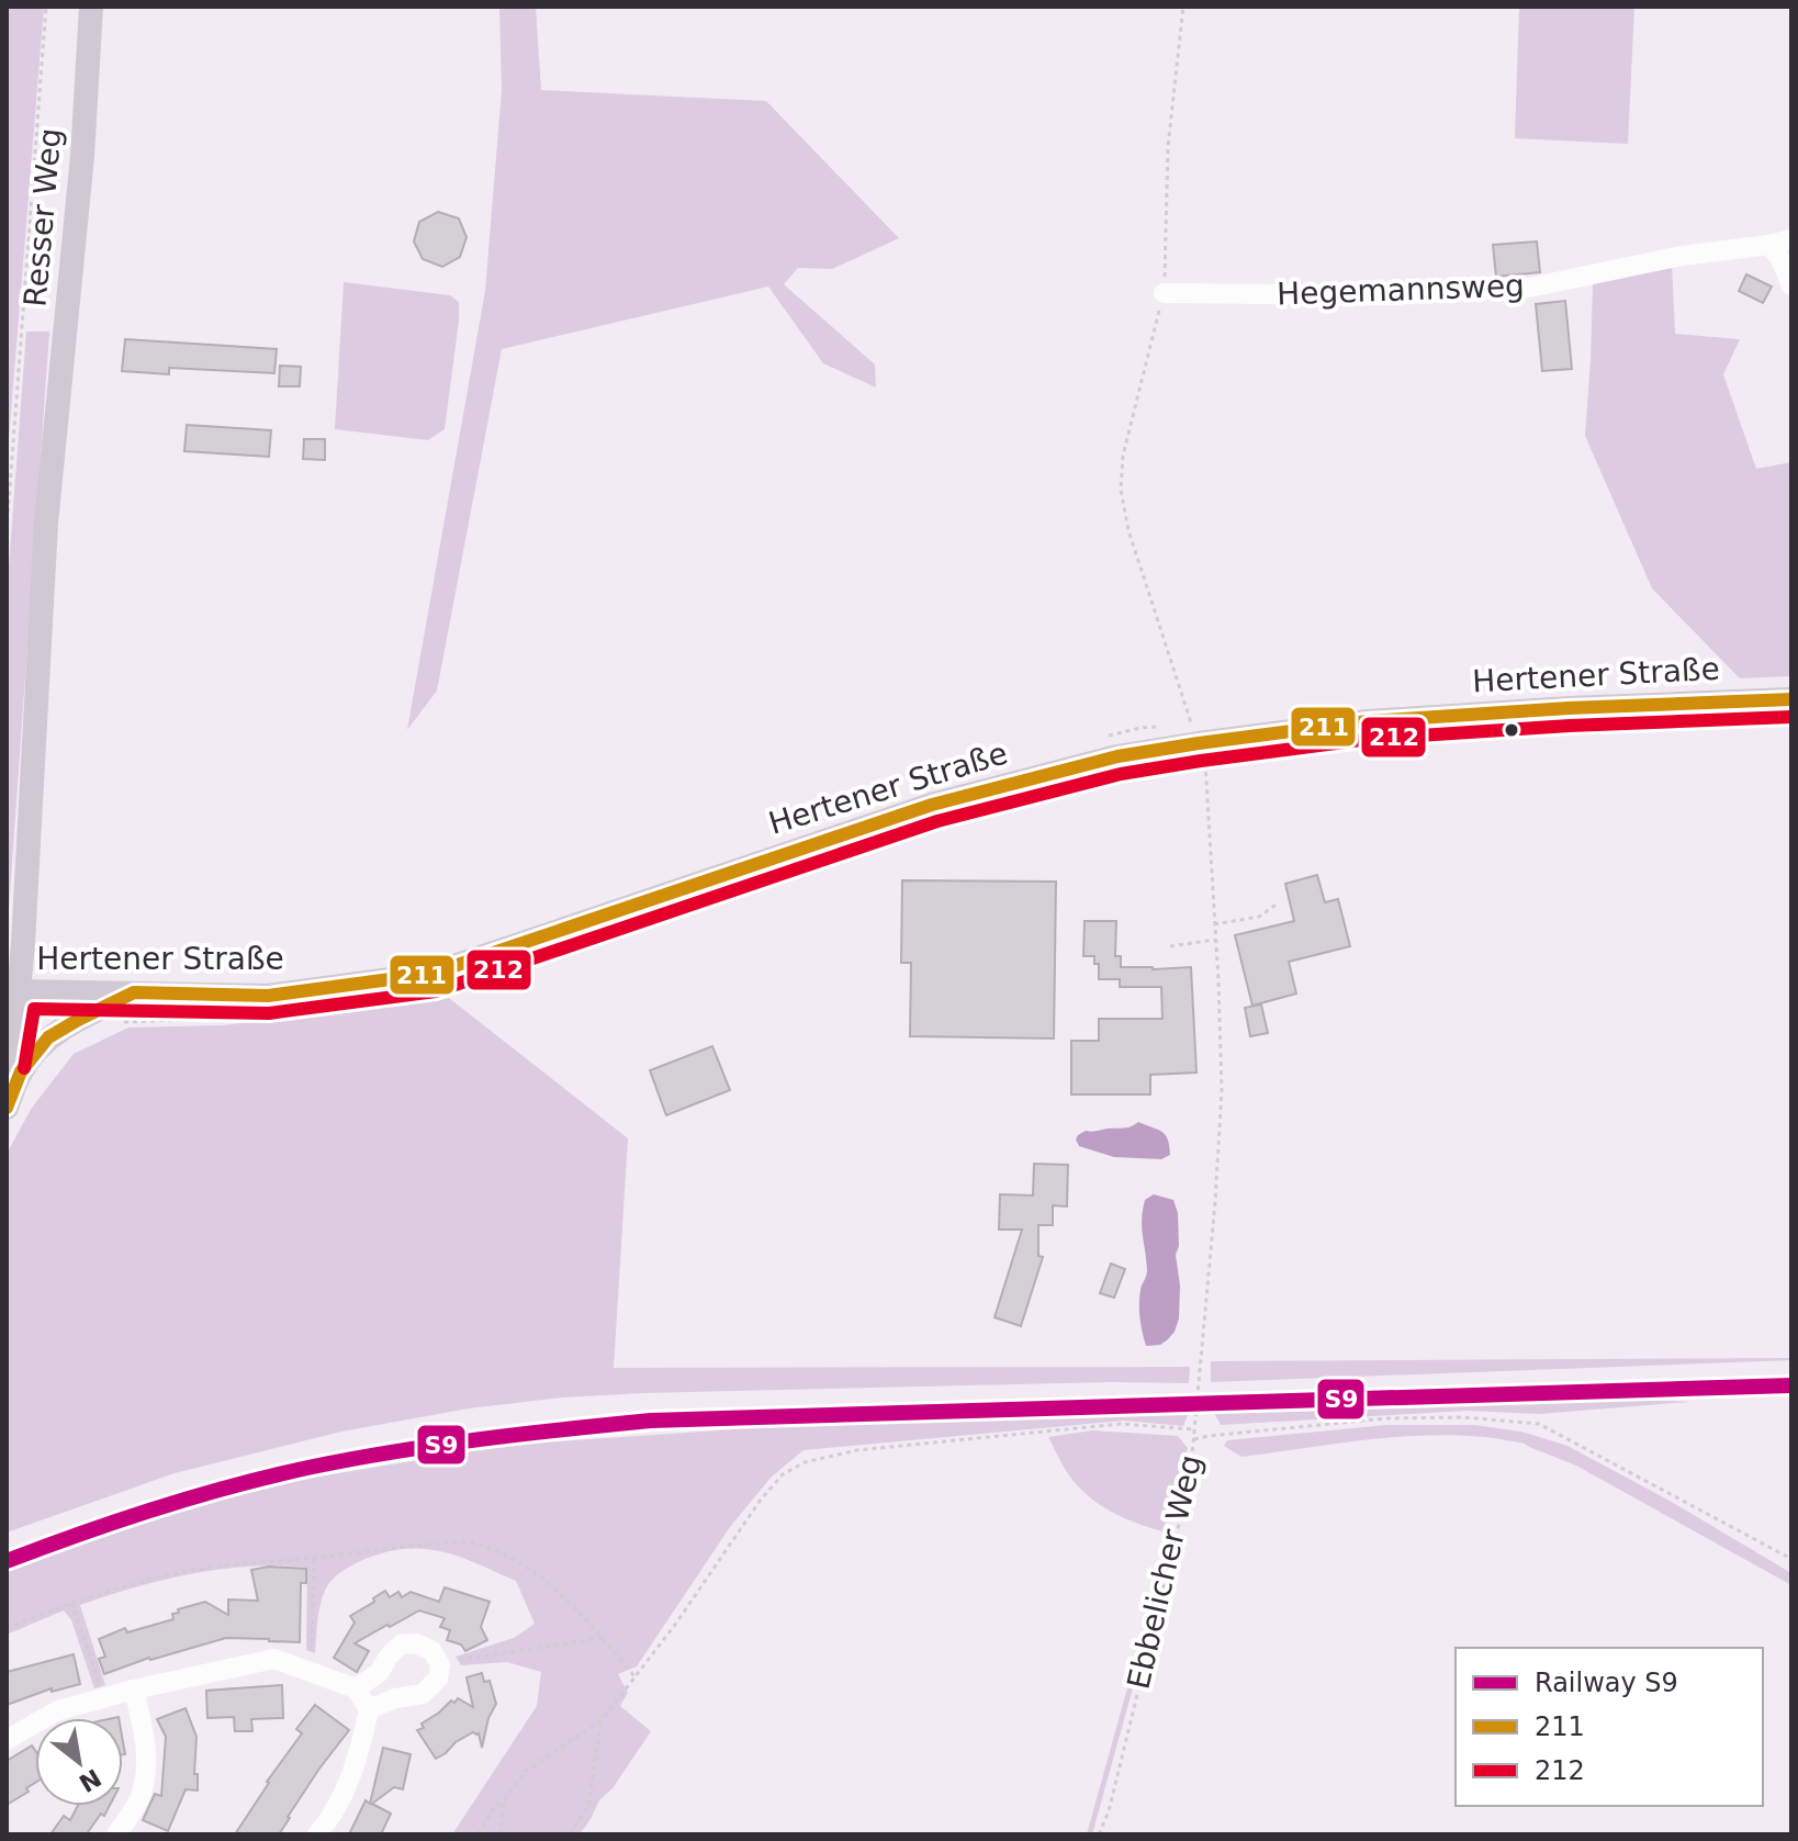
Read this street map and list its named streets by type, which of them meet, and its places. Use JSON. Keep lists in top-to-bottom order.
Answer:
{
  "streets": {
    "main road": ["Resser Weg", "Hertener Straße"],
    "street": ["Hegemannsweg"],
    "path": ["Ebbelicher Weg"]
  },
  "crossings": [
    ["Resser Weg", "Hertener Straße"],
    ["Hegemannsweg", "Ebbelicher Weg"],
    ["Hertener Straße", "Ebbelicher Weg"]
  ],
  "lines": ["transit line 211", "transit line 212", "rail line S9"],
  "legend": ["Railway S9", "211", "212"],
  "north": "bottom right"
}
